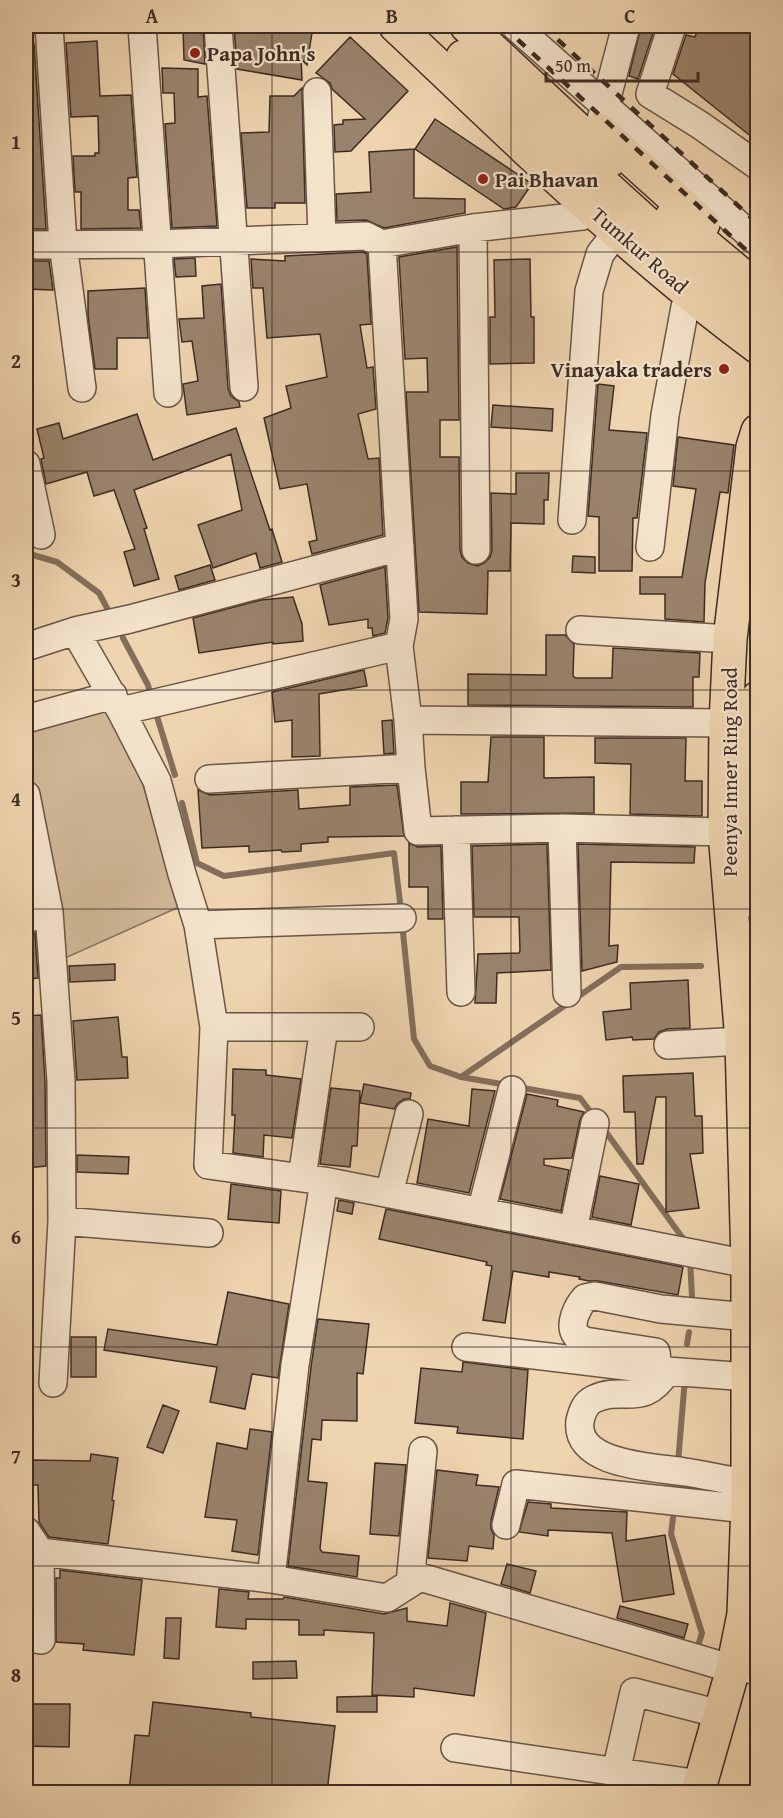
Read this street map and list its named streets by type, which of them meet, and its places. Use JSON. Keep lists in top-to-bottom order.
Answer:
{
  "streets": {
    "main road": ["Tumkur Road", "Peenya Inner Ring Road"]
  },
  "places": ["Papa John's", "Pai Bhavan", "Vinayaka traders"],
  "scale_bar": "50 m",
  "grid": {
    "columns": ["A", "B", "C"],
    "rows": [
      "1",
      "2",
      "3",
      "4",
      "5",
      "6",
      "7",
      "8"
    ]
  }
}
